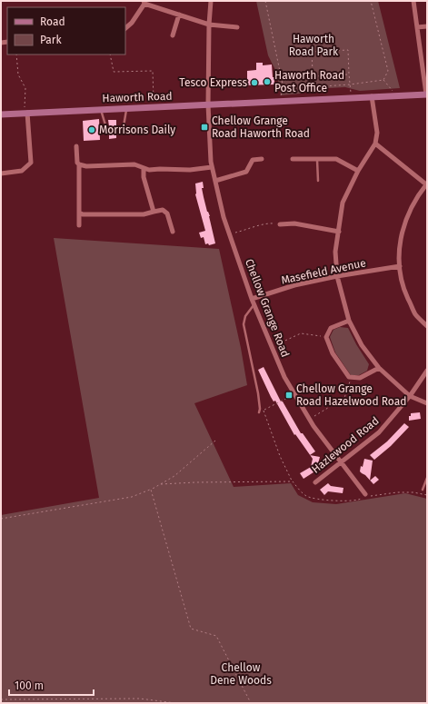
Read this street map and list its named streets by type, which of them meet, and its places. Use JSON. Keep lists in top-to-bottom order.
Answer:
{
  "streets": {
    "main road": ["Haworth Road"],
    "street": ["Masefield Avenue", "Chellow Grange Road", "Hazlewood Road"]
  },
  "crossings": [
    ["Haworth Road", "Chellow Grange Road"],
    ["Masefield Avenue", "Chellow Grange Road"],
    ["Chellow Grange Road", "Hazlewood Road"]
  ],
  "parks": ["Haworth Road Park", "Chellow Dene Woods"],
  "places": {
    "other": ["Haworth Road Post Office", "Tesco Express", "Morrisons Daily"],
    "transit": ["Chellow Grange Road Haworth Road", "Chellow Grange Road Hazelwood Road"]
  },
  "legend": ["Road", "Park"],
  "scale_bar": "100 m"
}
